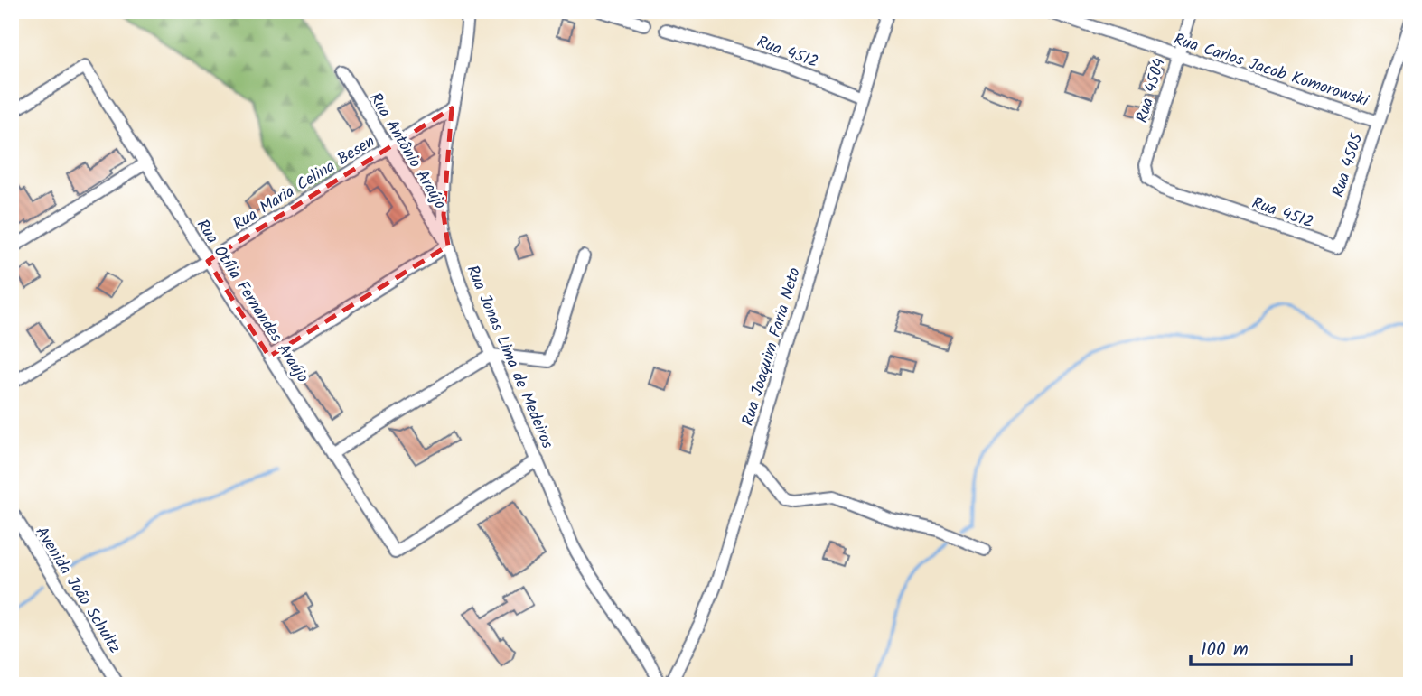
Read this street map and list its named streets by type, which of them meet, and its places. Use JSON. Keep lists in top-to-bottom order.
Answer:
{
  "streets": {
    "street": [
      "Rua 4512",
      "Rua Carlos Jacob Komorowski",
      "Rua 4504",
      "Rua Antônio Araújo",
      "Rua 4505",
      "Rua Maria Celina Besen",
      "Rua Otília Fernandes Araújo",
      "Rua Joaquim Faria Neto",
      "Rua Jonas Lima de Medeiros",
      "Avenida João Schultz"
    ]
  },
  "crossings": [
    ["Rua 4512", "Rua 4504"],
    ["Rua 4512", "Rua 4505"],
    ["Rua 4512", "Rua Joaquim Faria Neto"],
    ["Rua Carlos Jacob Komorowski", "Rua 4504"],
    ["Rua Carlos Jacob Komorowski", "Rua 4505"],
    ["Rua Antônio Araújo", "Rua Maria Celina Besen"],
    ["Rua Antônio Araújo", "Rua Jonas Lima de Medeiros"],
    ["Rua Maria Celina Besen", "Rua Otília Fernandes Araújo"],
    ["Rua Maria Celina Besen", "Rua Jonas Lima de Medeiros"],
    ["Rua Otília Fernandes Araújo", "Rua Jonas Lima de Medeiros"]
  ],
  "scale_bar": "100 m"
}
